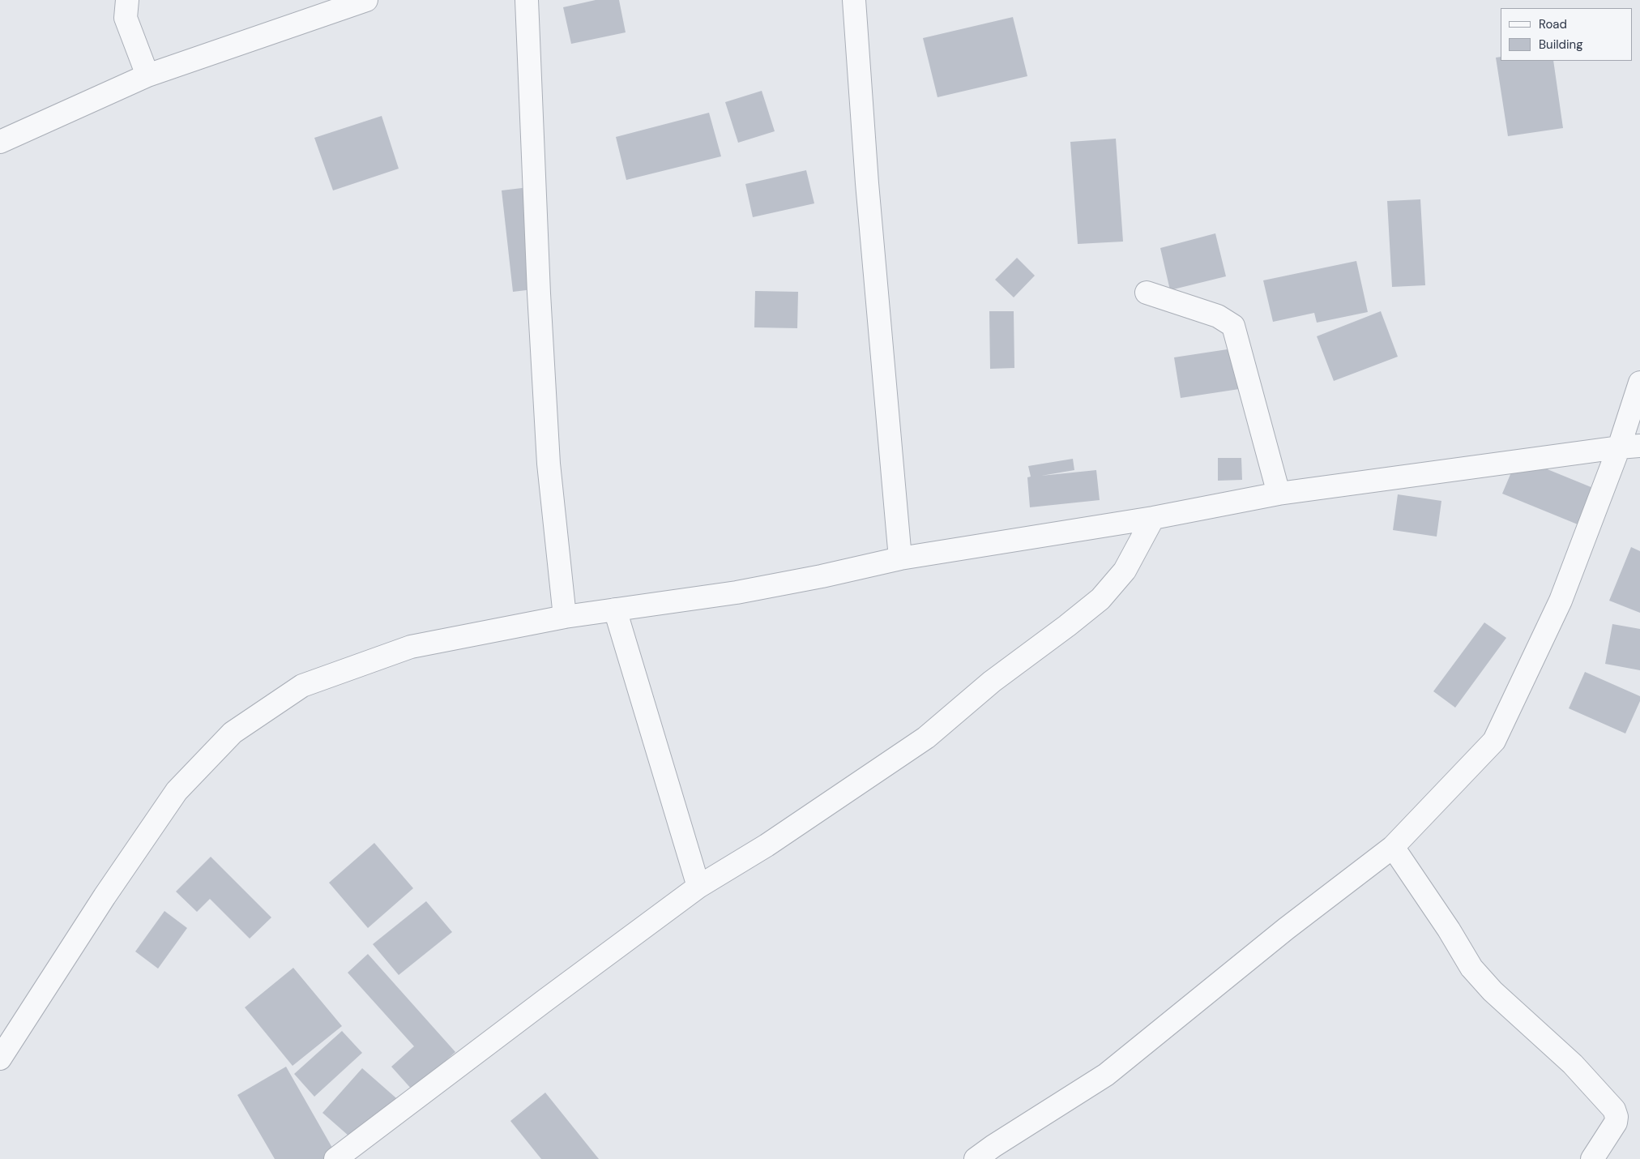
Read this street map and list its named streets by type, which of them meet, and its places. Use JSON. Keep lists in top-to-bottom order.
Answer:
{
  "legend": ["Road", "Building"]
}
